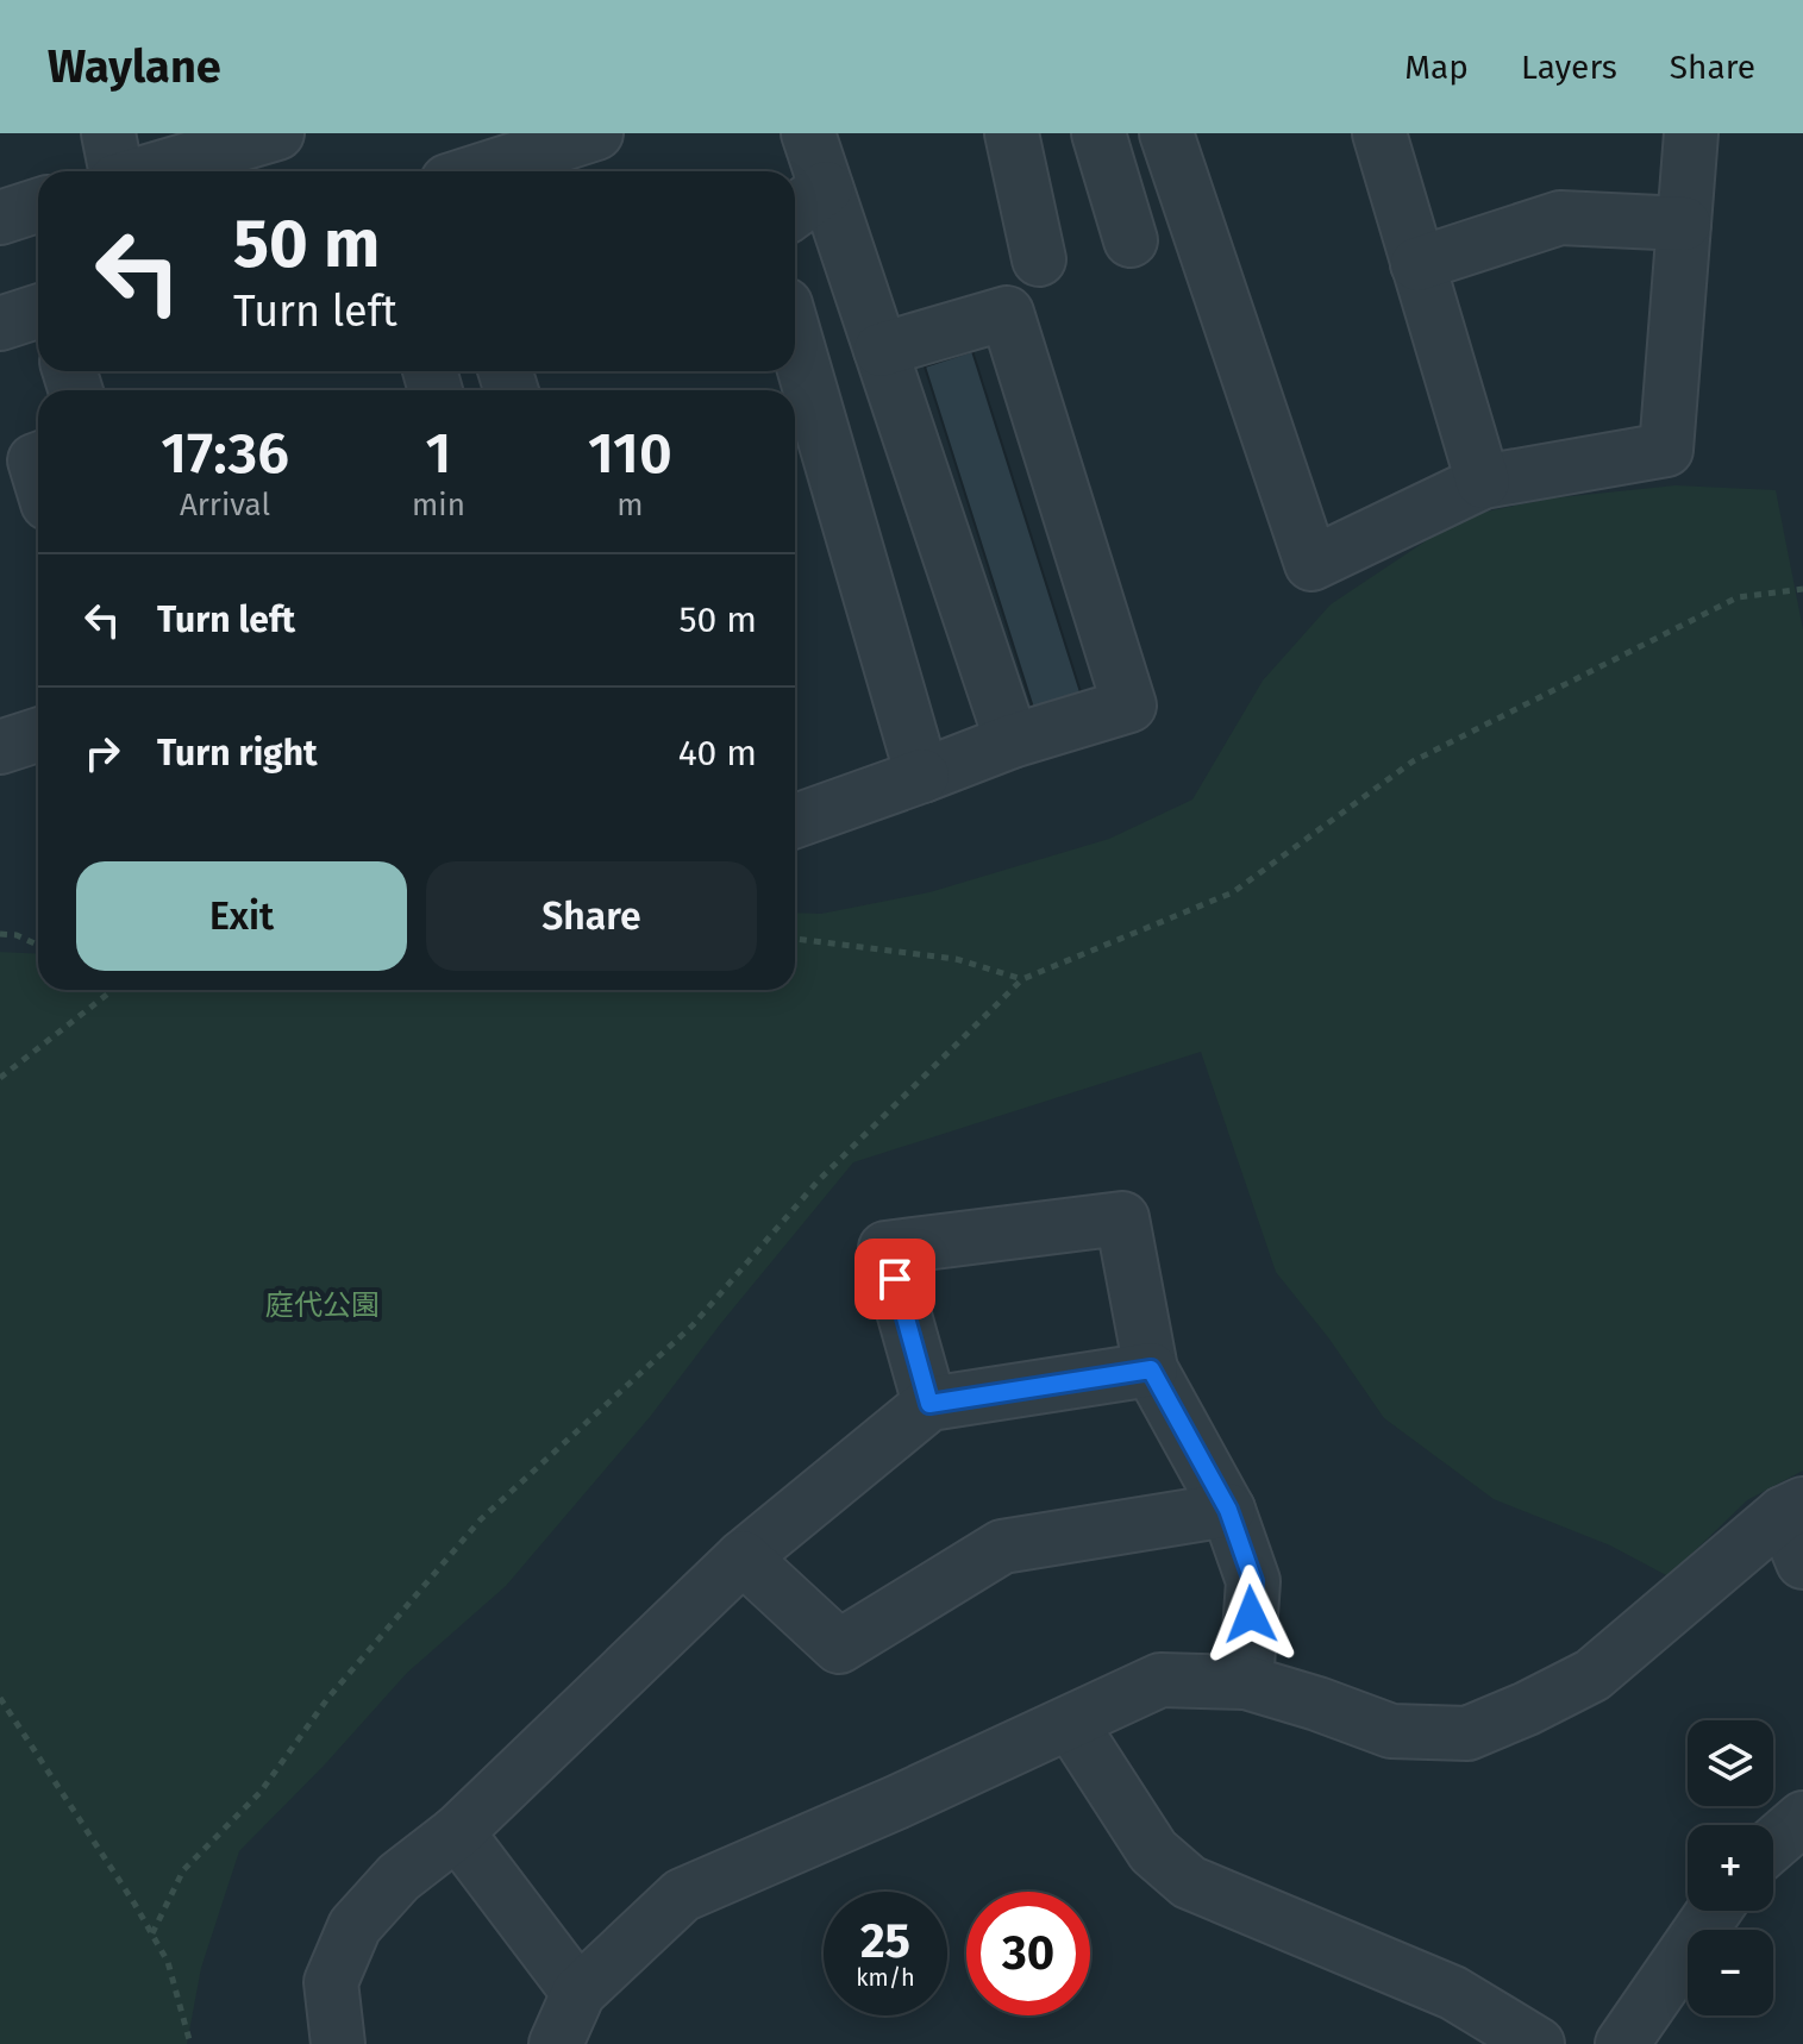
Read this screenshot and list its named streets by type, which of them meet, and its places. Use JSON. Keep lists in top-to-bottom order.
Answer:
{
  "parks": ["庭代公園"],
  "page": {
    "header": "Waylane",
    "nav": ["Map", "Layers", "Share"],
    "turn": ["50 m", "Turn left"],
    "eta": [
      "17:36",
      "Arrival",
      "1",
      "min",
      "110",
      "m"
    ],
    "list": [
      {
        "name": "Turn left",
        "value": "50 m"
      },
      {
        "name": "Turn right",
        "value": "40 m"
      }
    ],
    "buttons": ["Exit", "Share"],
    "map_buttons": ["+", "−"],
    "speed": "25 km/h",
    "limit": "30"
  }
}
